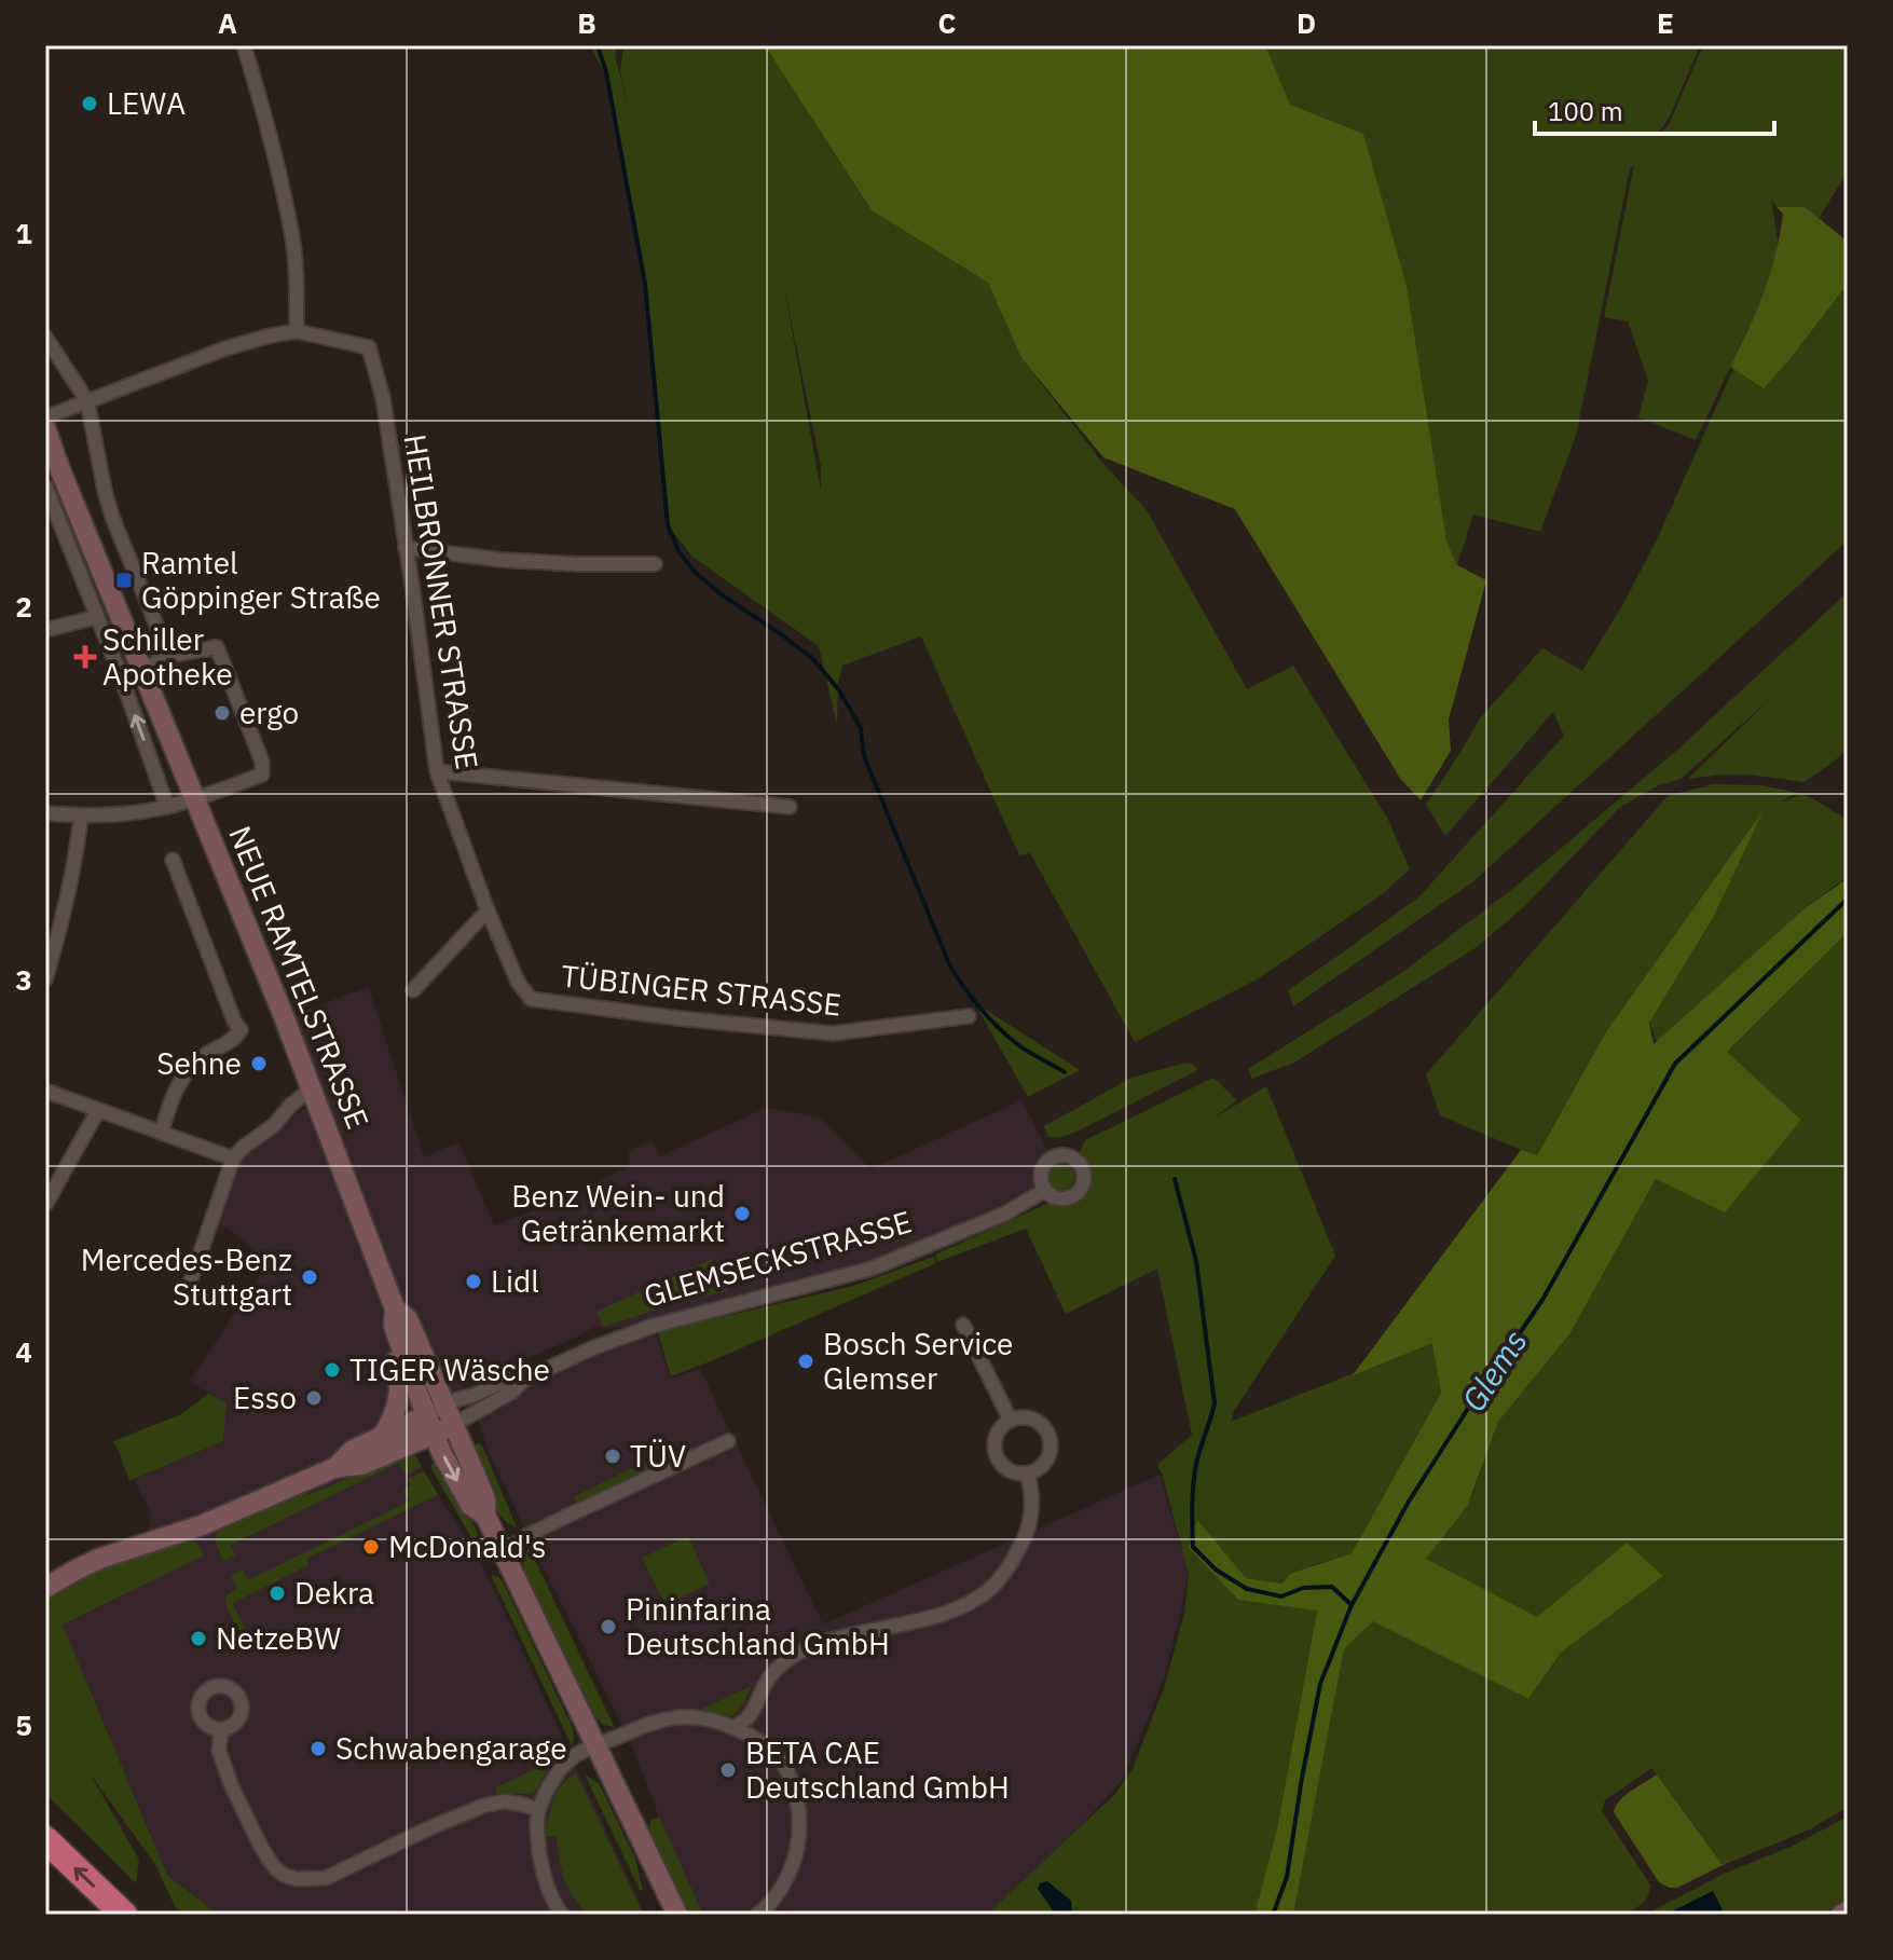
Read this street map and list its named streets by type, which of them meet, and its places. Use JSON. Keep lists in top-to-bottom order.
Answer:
{
  "streets": {
    "main road": ["NEUE RAMTELSTRASSE", "GLEMSECKSTRASSE"],
    "street": ["HEILBRONNER STRASSE", "TÜBINGER STRASSE"]
  },
  "crossings": [
    ["HEILBRONNER STRASSE", "TÜBINGER STRASSE"],
    ["NEUE RAMTELSTRASSE", "GLEMSECKSTRASSE"]
  ],
  "water": ["Glems"],
  "places": {
    "other": [
      "LEWA",
      "ergo",
      "Sehne",
      "Benz Wein- und Getränkemarkt",
      "Mercedes-Benz Stuttgart",
      "Lidl",
      "Bosch Service Glemser",
      "TIGER Wäsche",
      "Esso",
      "TÜV",
      "McDonald's",
      "Dekra",
      "Pininfarina Deutschland GmbH",
      "NetzeBW",
      "Schwabengarage",
      "BETA CAE Deutschland GmbH"
    ],
    "transit": ["Ramtel Göppinger Straße"],
    "health": ["Schiller Apotheke"]
  },
  "scale_bar": "100 m",
  "grid": {
    "columns": [
      "A",
      "B",
      "C",
      "D",
      "E"
    ],
    "rows": [
      "1",
      "2",
      "3",
      "4",
      "5"
    ]
  }
}
